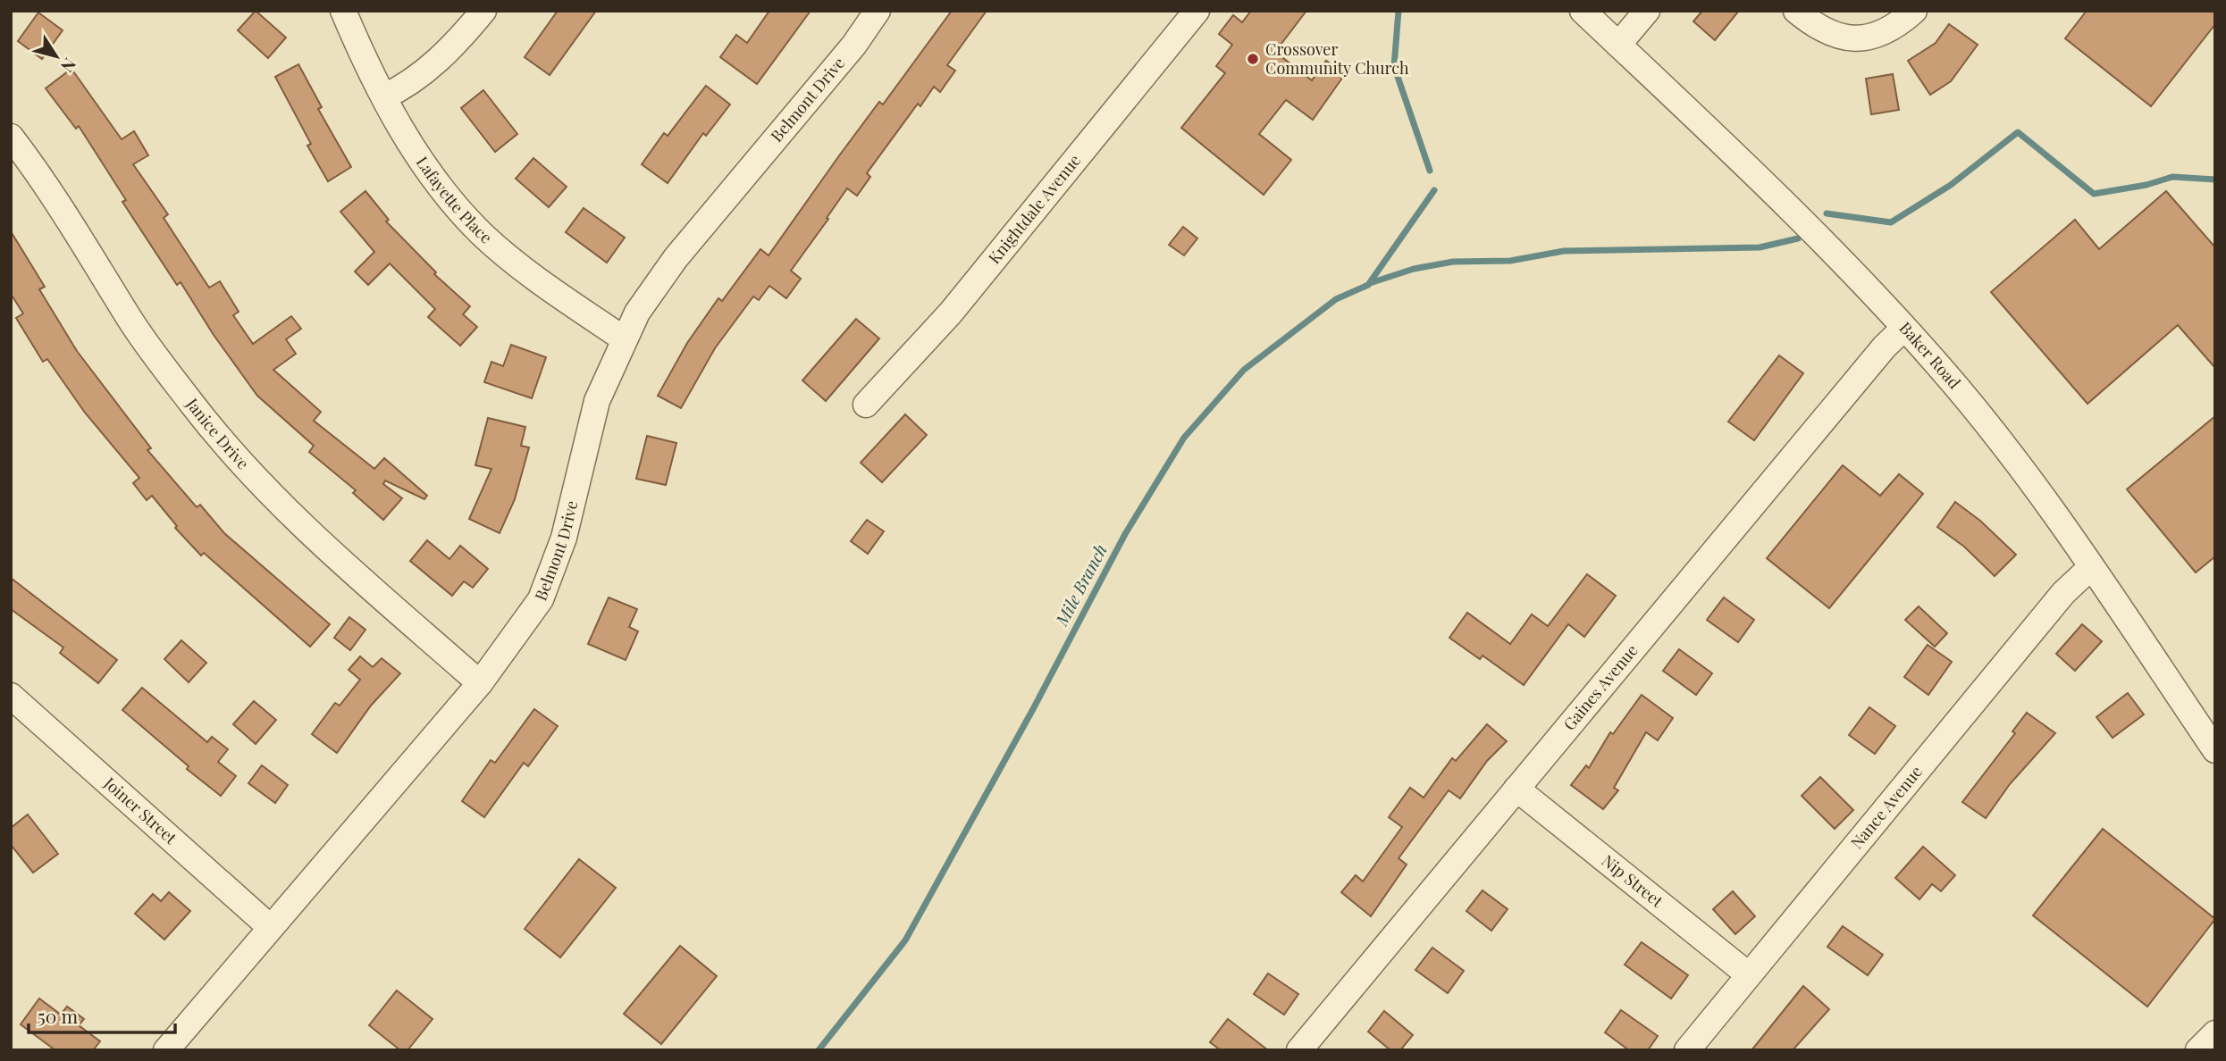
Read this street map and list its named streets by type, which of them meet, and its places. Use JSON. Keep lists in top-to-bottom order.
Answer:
{
  "streets": {
    "street": [
      "Belmont Drive",
      "Lafayette Place",
      "Knightdale Avenue",
      "Baker Road",
      "Janice Drive",
      "Gaines Avenue",
      "Nance Avenue",
      "Joiner Street",
      "Nip Street"
    ]
  },
  "crossings": [
    ["Belmont Drive", "Lafayette Place"],
    ["Belmont Drive", "Janice Drive"],
    ["Belmont Drive", "Joiner Street"],
    ["Baker Road", "Gaines Avenue"],
    ["Baker Road", "Nance Avenue"],
    ["Gaines Avenue", "Nip Street"],
    ["Nance Avenue", "Nip Street"]
  ],
  "water": ["Mile Branch"],
  "places": ["Crossover Community Church"],
  "scale_bar": "50 m",
  "north": "bottom right"
}
